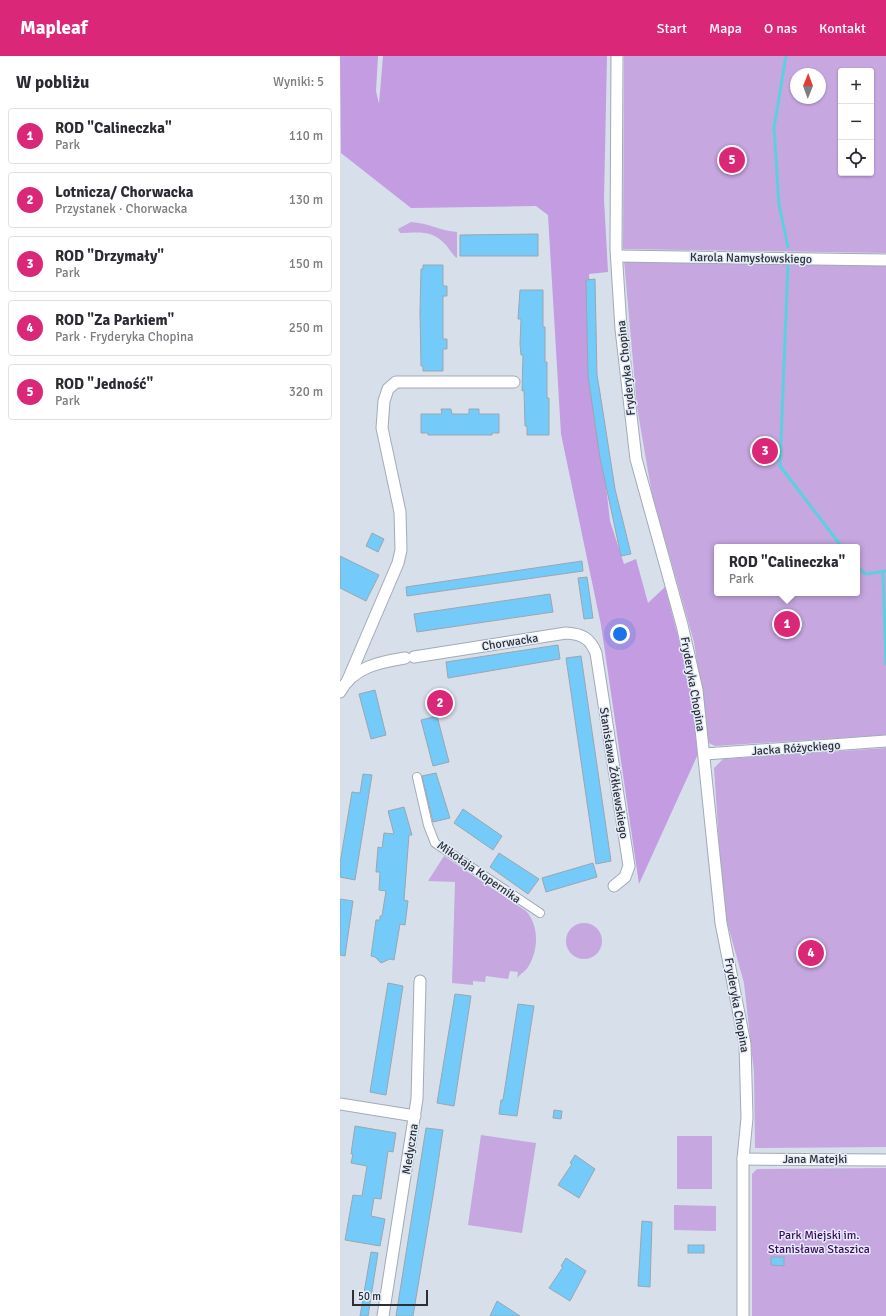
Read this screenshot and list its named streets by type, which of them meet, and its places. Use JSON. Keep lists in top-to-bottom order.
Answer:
{
  "streets": {
    "street": [
      "Karola Namysłowskiego",
      "Fryderyka Chopina",
      "Chorwacka",
      "Jacka Różyckiego",
      "Stanisława Żółkiewskiego",
      "Mikołaja Kopernika",
      "Medyczna",
      "Jana Matejki"
    ]
  },
  "crossings": [
    ["Karola Namysłowskiego", "Fryderyka Chopina"],
    ["Fryderyka Chopina", "Jacka Różyckiego"],
    ["Fryderyka Chopina", "Jana Matejki"],
    ["Chorwacka", "Stanisława Żółkiewskiego"]
  ],
  "parks": ["Park Miejski im. Stanisława Staszica"],
  "scale_bar": "50 m",
  "north": "top",
  "page": {
    "header": "Mapleaf",
    "nav": [
      "Start",
      "Mapa",
      "O nas",
      "Kontakt"
    ],
    "heading": ["W pobliżu", "Wyniki: 5"],
    "map_buttons": ["+", "−"],
    "list": [
      {
        "mark": "1",
        "name": "ROD \"Calineczka\"",
        "note": "Park",
        "value": "110 m"
      },
      {
        "mark": "2",
        "name": "Lotnicza/ Chorwacka",
        "note": "Przystanek · Chorwacka",
        "value": "130 m"
      },
      {
        "mark": "3",
        "name": "ROD \"Drzymały\"",
        "note": "Park",
        "value": "150 m"
      },
      {
        "mark": "4",
        "name": "ROD \"Za Parkiem\"",
        "note": "Park · Fryderyka Chopina",
        "value": "250 m"
      },
      {
        "mark": "5",
        "name": "ROD \"Jedność\"",
        "note": "Park",
        "value": "320 m"
      }
    ],
    "pins": [
      "5",
      "3",
      "1",
      "2",
      "4"
    ],
    "popup": ["ROD \"Calineczka\"", "Park"],
    "scale": "50 m"
  }
}
